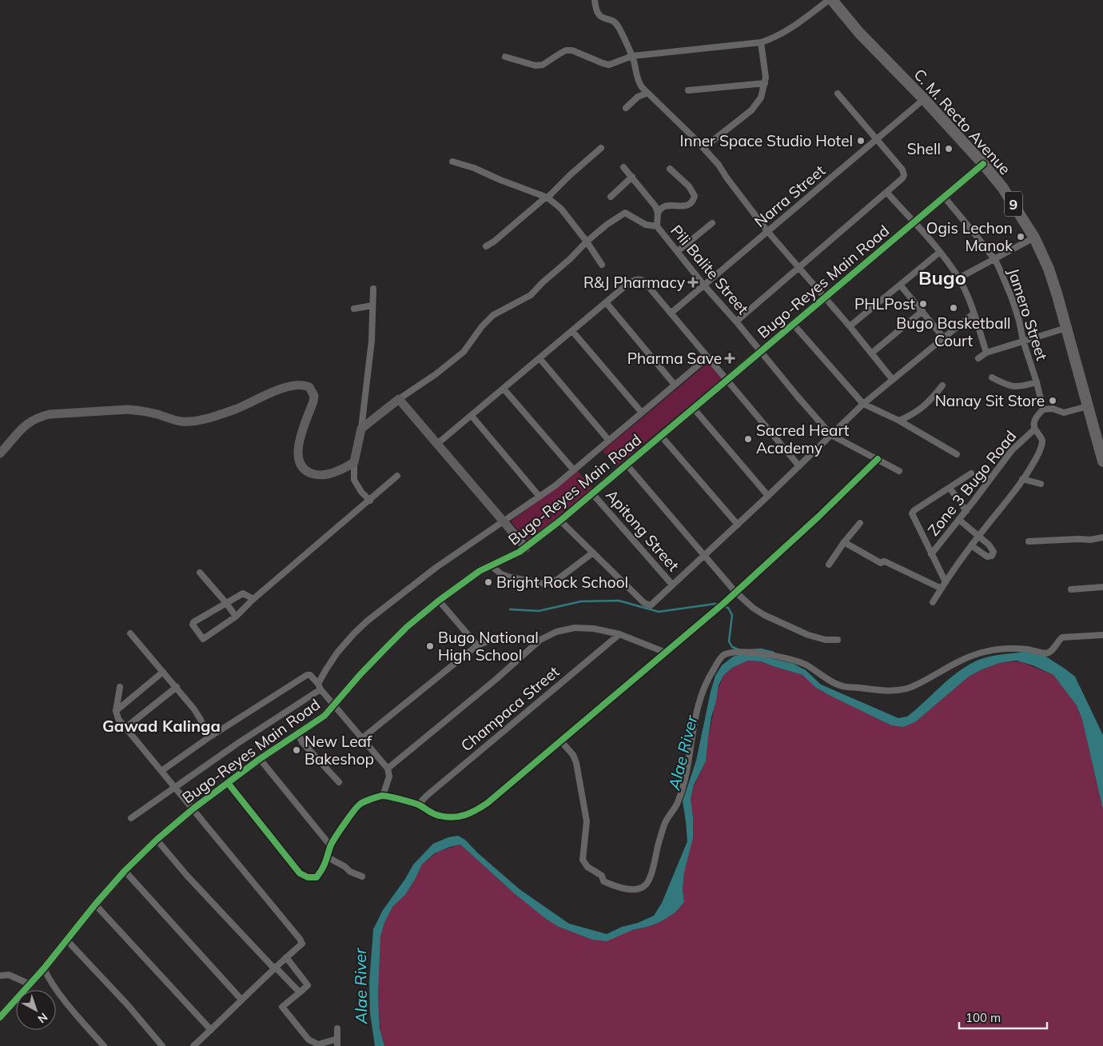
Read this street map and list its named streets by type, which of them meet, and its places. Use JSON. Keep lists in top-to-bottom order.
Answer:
{
  "streets": {
    "highway": ["C. M. Recto Avenue", "9"],
    "street": [
      "Narra Street",
      "Pili Balite Street",
      "Bugo-Reyes Main Road",
      "Jamero Street",
      "Zone 3 Bugo Road",
      "Apitong Street",
      "Champaca Street"
    ]
  },
  "crossings": [
    ["C. M. Recto Avenue", "Narra Street"],
    ["C. M. Recto Avenue", "Bugo-Reyes Main Road"],
    ["Narra Street", "Pili Balite Street"],
    ["Pili Balite Street", "Bugo-Reyes Main Road"],
    ["Bugo-Reyes Main Road", "Jamero Street"],
    ["Bugo-Reyes Main Road", "Apitong Street"]
  ],
  "districts": ["Bugo", "Gawad Kalinga"],
  "water": ["Alae River"],
  "places": {
    "other": [
      "Inner Space Studio Hotel",
      "Shell",
      "Ogis Lechon Manok",
      "PHLPost",
      "Bugo Basketball Court",
      "Nanay Sit Store",
      "Sacred Heart Academy",
      "Bright Rock School",
      "Bugo National High School",
      "New Leaf Bakeshop"
    ],
    "health": ["R&J Pharmacy", "Pharma Save"]
  },
  "scale_bar": "100 m",
  "north": "bottom right"
}
